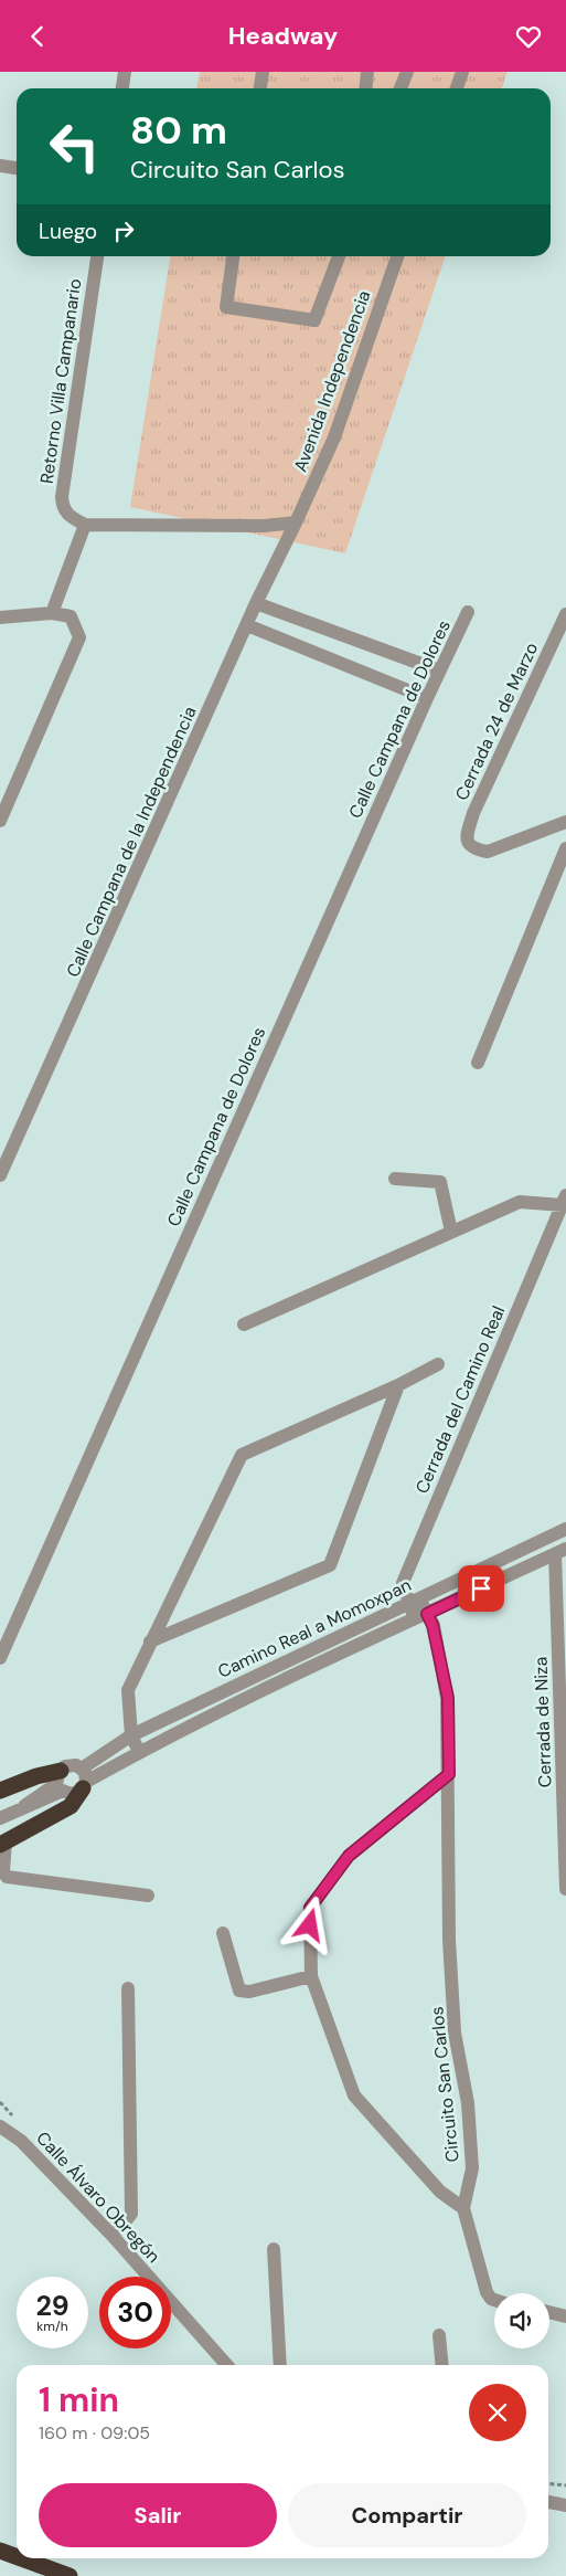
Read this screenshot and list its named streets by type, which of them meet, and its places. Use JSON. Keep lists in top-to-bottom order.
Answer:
{
  "streets": {
    "street": [
      "Retorno Villa Campanario",
      "Avenida Independencia",
      "Calle Campana de Dolores",
      "Cerrada 24 de Marzo",
      "Calle Campana de la Independencia",
      "Cerrada del Camino Real",
      "Camino Real a Momoxpan",
      "Cerrada de Niza",
      "Circuito San Carlos",
      "Calle Álvaro Obregón"
    ]
  },
  "crossings": [
    ["Avenida Independencia", "Calle Campana de la Independencia"],
    ["Cerrada del Camino Real", "Camino Real a Momoxpan"],
    ["Cerrada del Camino Real", "Circuito San Carlos"],
    ["Camino Real a Momoxpan", "Cerrada de Niza"],
    ["Camino Real a Momoxpan", "Circuito San Carlos"]
  ],
  "page": {
    "header": "Headway",
    "turn": ["80 m", "Circuito San Carlos"],
    "then": "Luego",
    "speed": "29 km/h",
    "limit": "30",
    "heading": ["1 min", "160 m · 09:05"],
    "buttons": ["Salir", "Compartir"]
  }
}
